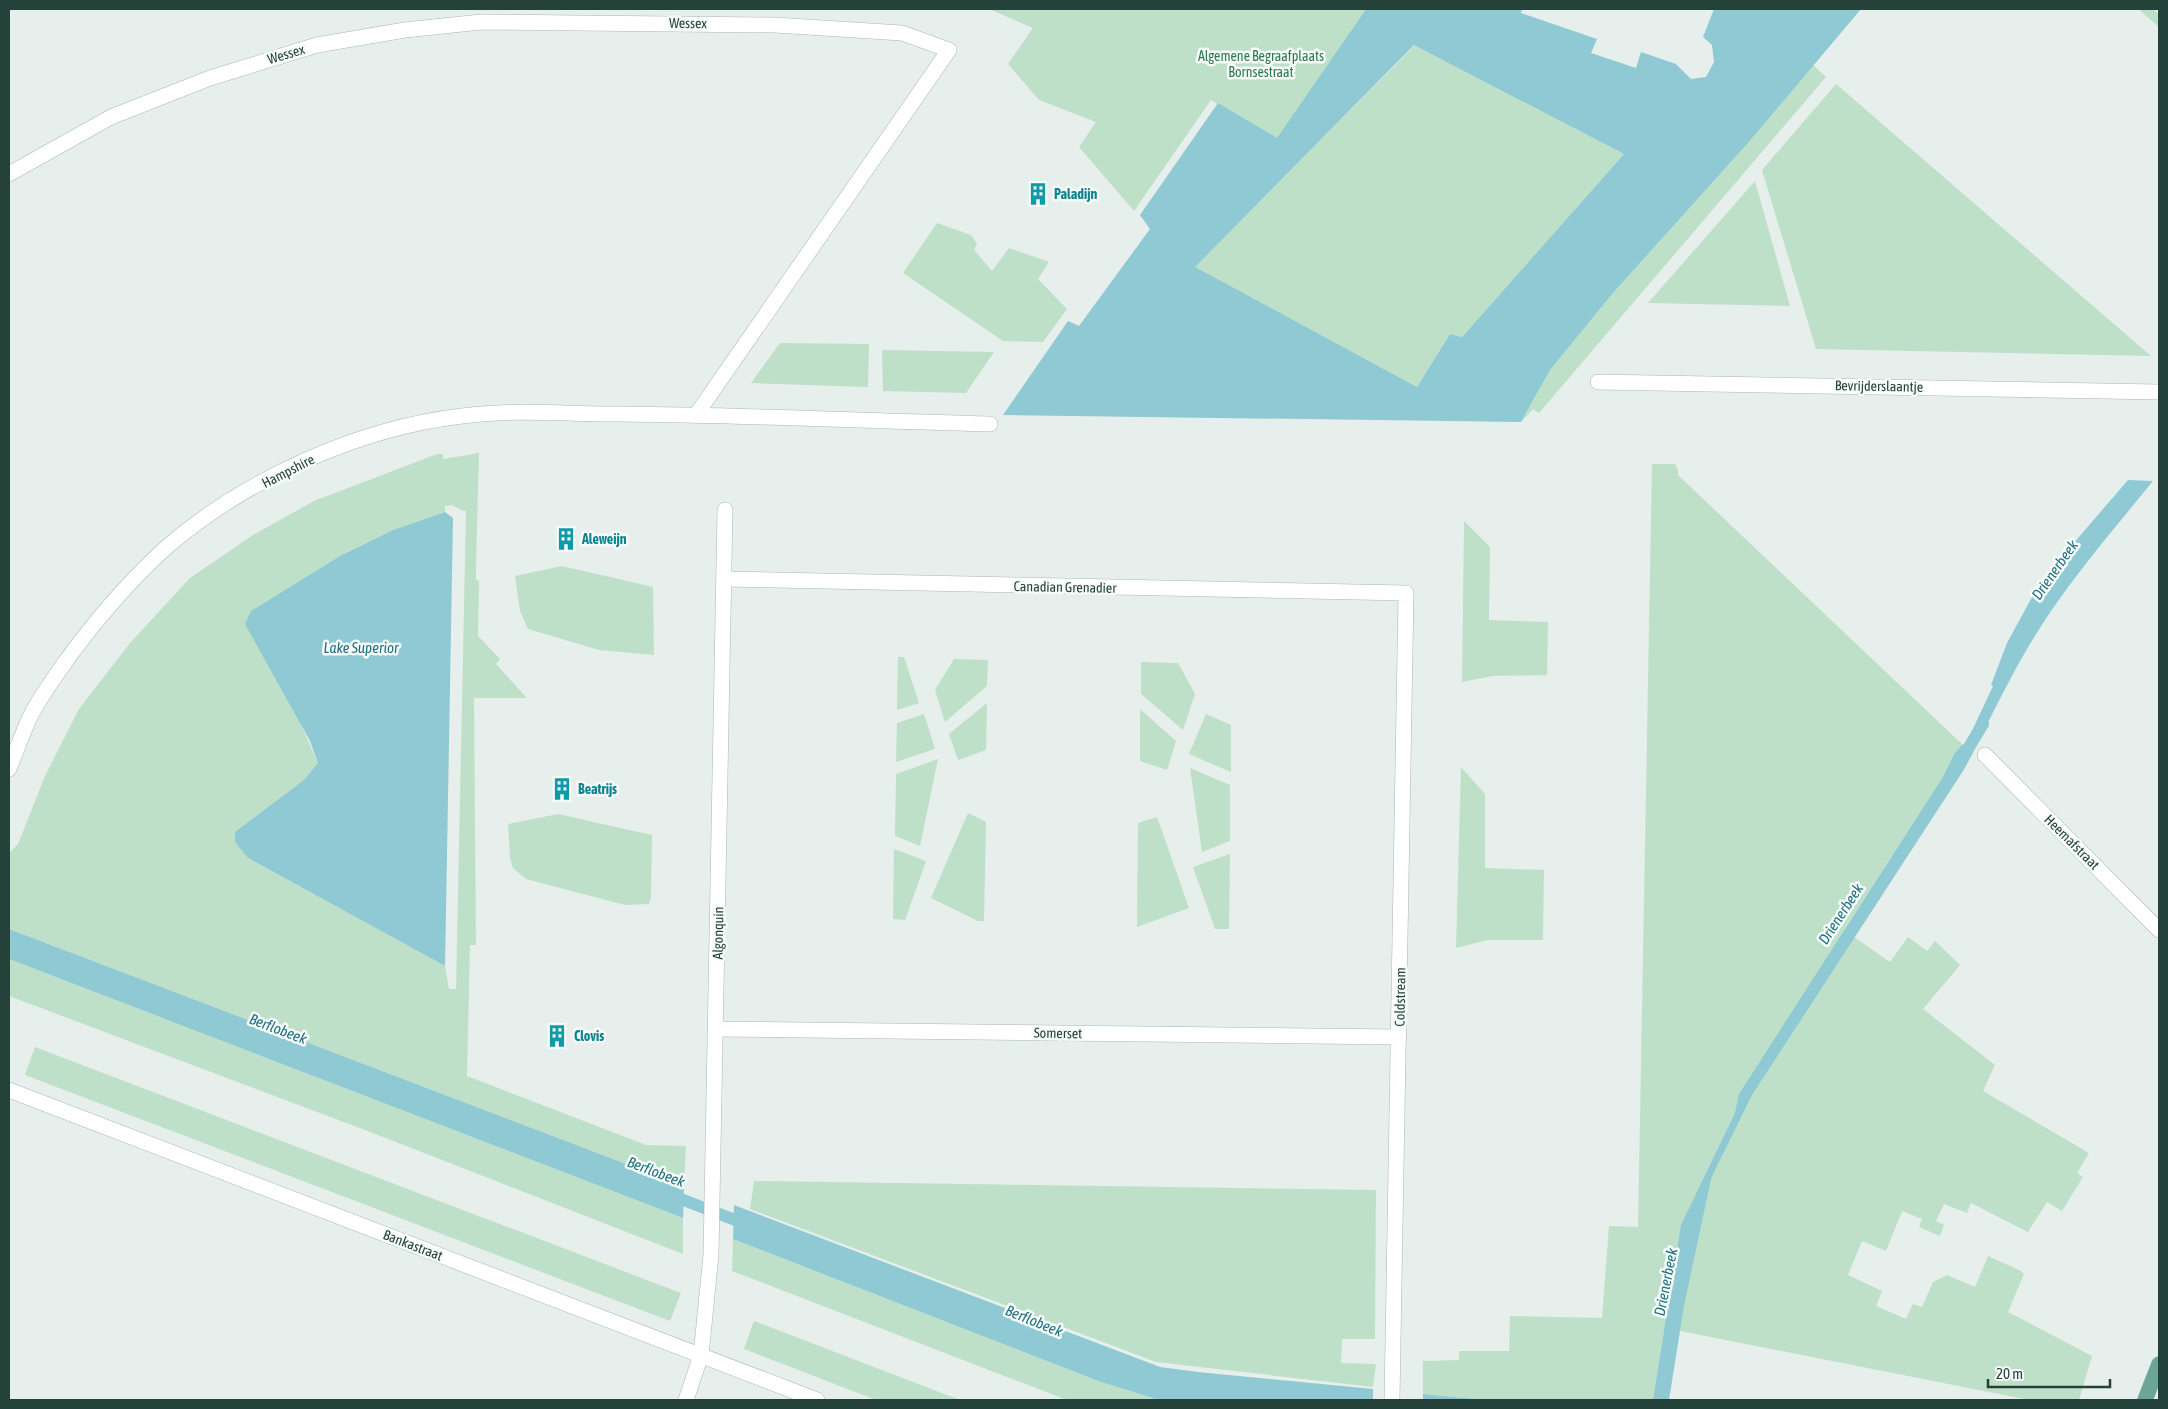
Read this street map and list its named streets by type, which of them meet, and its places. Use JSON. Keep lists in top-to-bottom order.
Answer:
{
  "streets": {
    "street": [
      "Wessex",
      "Bevrijderslaantje",
      "Hampshire",
      "Canadian Grenadier",
      "Heemafstraat",
      "Algonquin",
      "Coldstream",
      "Somerset",
      "Bankastraat"
    ]
  },
  "crossings": [
    ["Wessex", "Hampshire"],
    ["Canadian Grenadier", "Algonquin"],
    ["Canadian Grenadier", "Coldstream"],
    ["Algonquin", "Somerset"],
    ["Algonquin", "Bankastraat"],
    ["Coldstream", "Somerset"]
  ],
  "water": ["Drienerbeek", "Lake Superior", "Berflobeek"],
  "parks": ["Algemene Begraafplaats Bornsestraat"],
  "places": {
    "building": [
      "Paladijn",
      "Aleweijn",
      "Beatrijs",
      "Clovis"
    ]
  },
  "scale_bar": "20 m"
}
